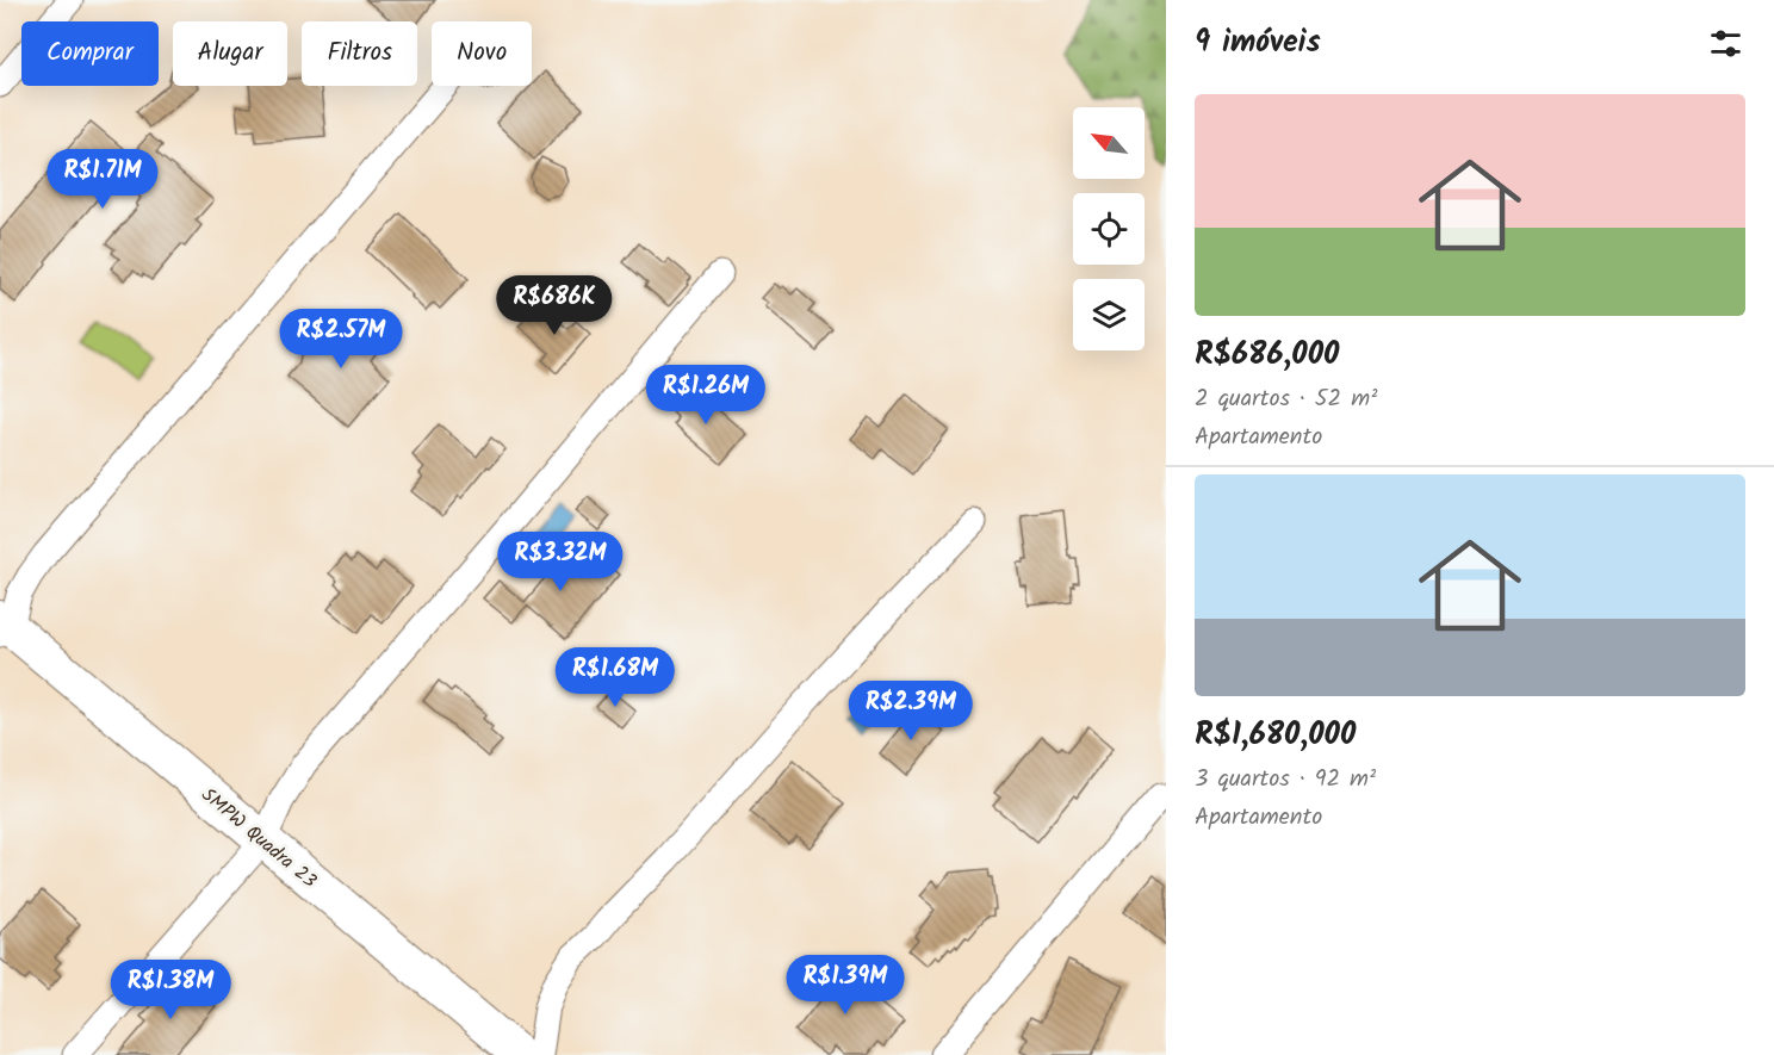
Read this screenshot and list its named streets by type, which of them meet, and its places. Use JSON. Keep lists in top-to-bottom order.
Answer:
{
  "streets": {
    "street": ["SMPW Quadra 23"]
  },
  "north": "top left",
  "page": {
    "heading": "9 imóveis",
    "chip": [
      "Comprar",
      "Alugar",
      "Filtros",
      "Novo"
    ],
    "list": [
      {
        "name": "R$686,000",
        "note": "2 quartos · 52 m² · Apartamento"
      },
      {
        "name": "R$1,680,000",
        "note": "3 quartos · 92 m² · Apartamento"
      }
    ],
    "price": [
      "R$1.71M",
      "R$686K",
      "R$2.57M",
      "R$1.26M",
      "R$3.32M",
      "R$1.68M",
      "R$2.39M",
      "R$1.39M",
      "R$1.38M"
    ]
  }
}
